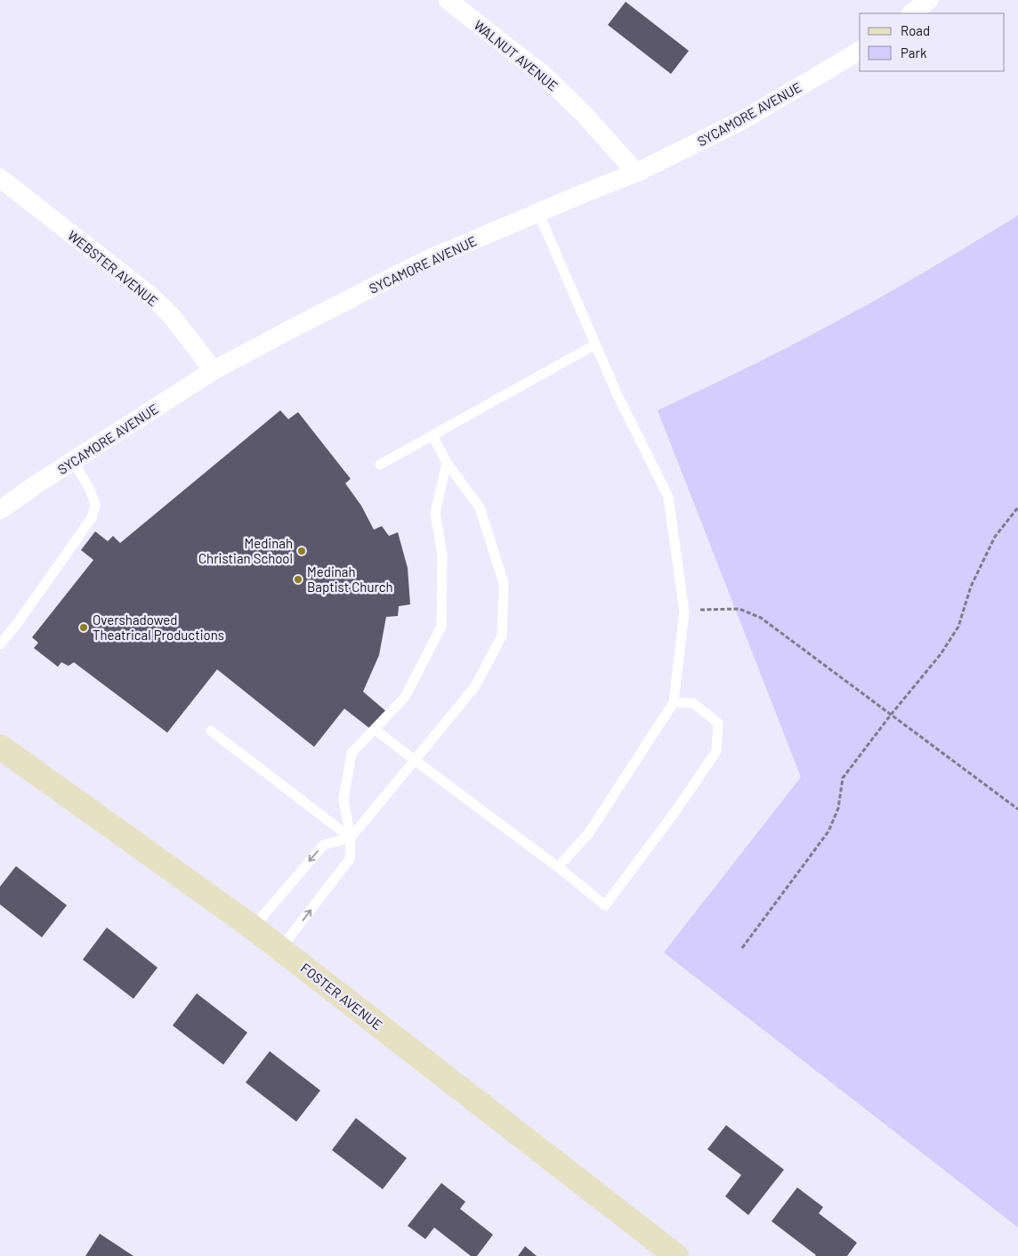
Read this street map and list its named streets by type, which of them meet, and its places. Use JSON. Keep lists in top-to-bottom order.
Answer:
{
  "streets": {
    "street": [
      "WALNUT AVENUE",
      "SYCAMORE AVENUE",
      "WEBSTER AVENUE",
      "FOSTER AVENUE"
    ]
  },
  "crossings": [
    ["WALNUT AVENUE", "SYCAMORE AVENUE"],
    ["SYCAMORE AVENUE", "WEBSTER AVENUE"]
  ],
  "places": ["Medinah Christian School", "Medinah Baptist Church", "Overshadowed Theatrical Productions"],
  "legend": ["Road", "Park"]
}
